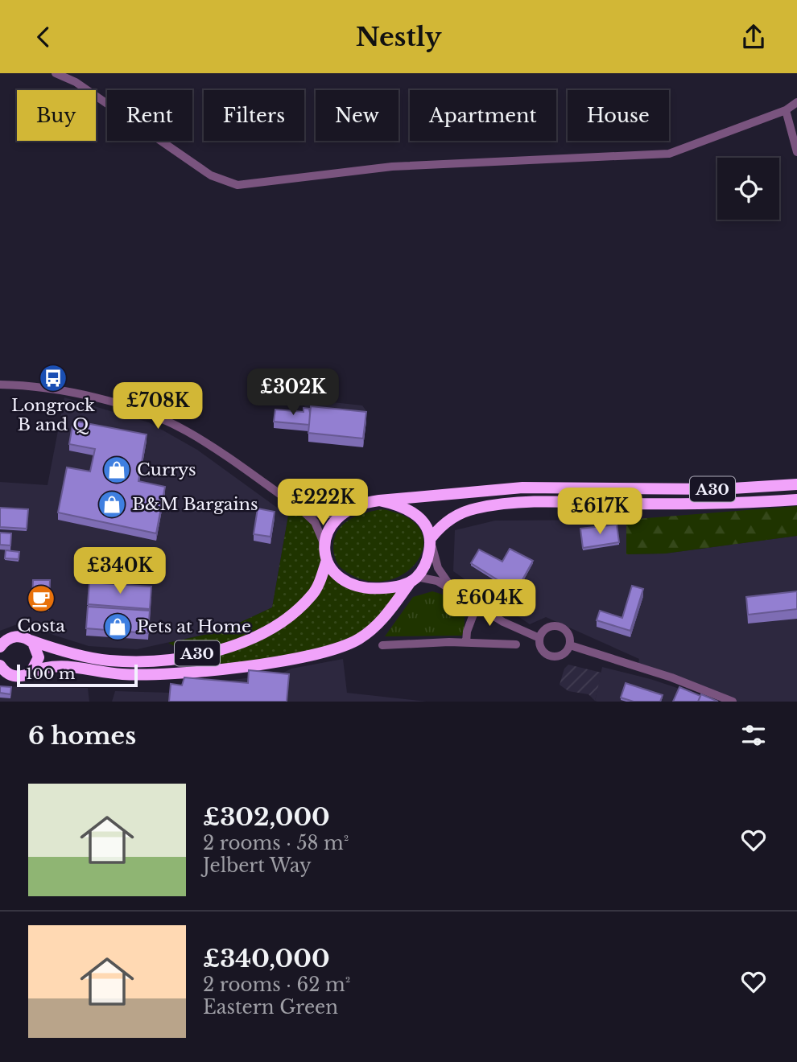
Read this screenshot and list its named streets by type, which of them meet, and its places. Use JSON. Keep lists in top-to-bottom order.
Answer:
{
  "streets": {
    "highway": ["A30"]
  },
  "places": {
    "bus stop": ["Longrock B and Q"],
    "shop": ["Currys", "B&M Bargains", "Pets at Home"],
    "cafe": ["Costa"]
  },
  "scale_bar": "100 m",
  "page": {
    "header": "Nestly",
    "chip": [
      "Buy",
      "Rent",
      "Filters",
      "New",
      "Apartment",
      "House"
    ],
    "price": [
      "£302K",
      "£708K",
      "£222K",
      "£617K",
      "£340K",
      "£604K"
    ],
    "scale": "100 m",
    "heading": "6 homes",
    "list": [
      {
        "name": "£302,000",
        "note": "2 rooms · 58 m² · Jelbert Way"
      },
      {
        "name": "£340,000",
        "note": "2 rooms · 62 m² · Eastern Green"
      }
    ]
  }
}
